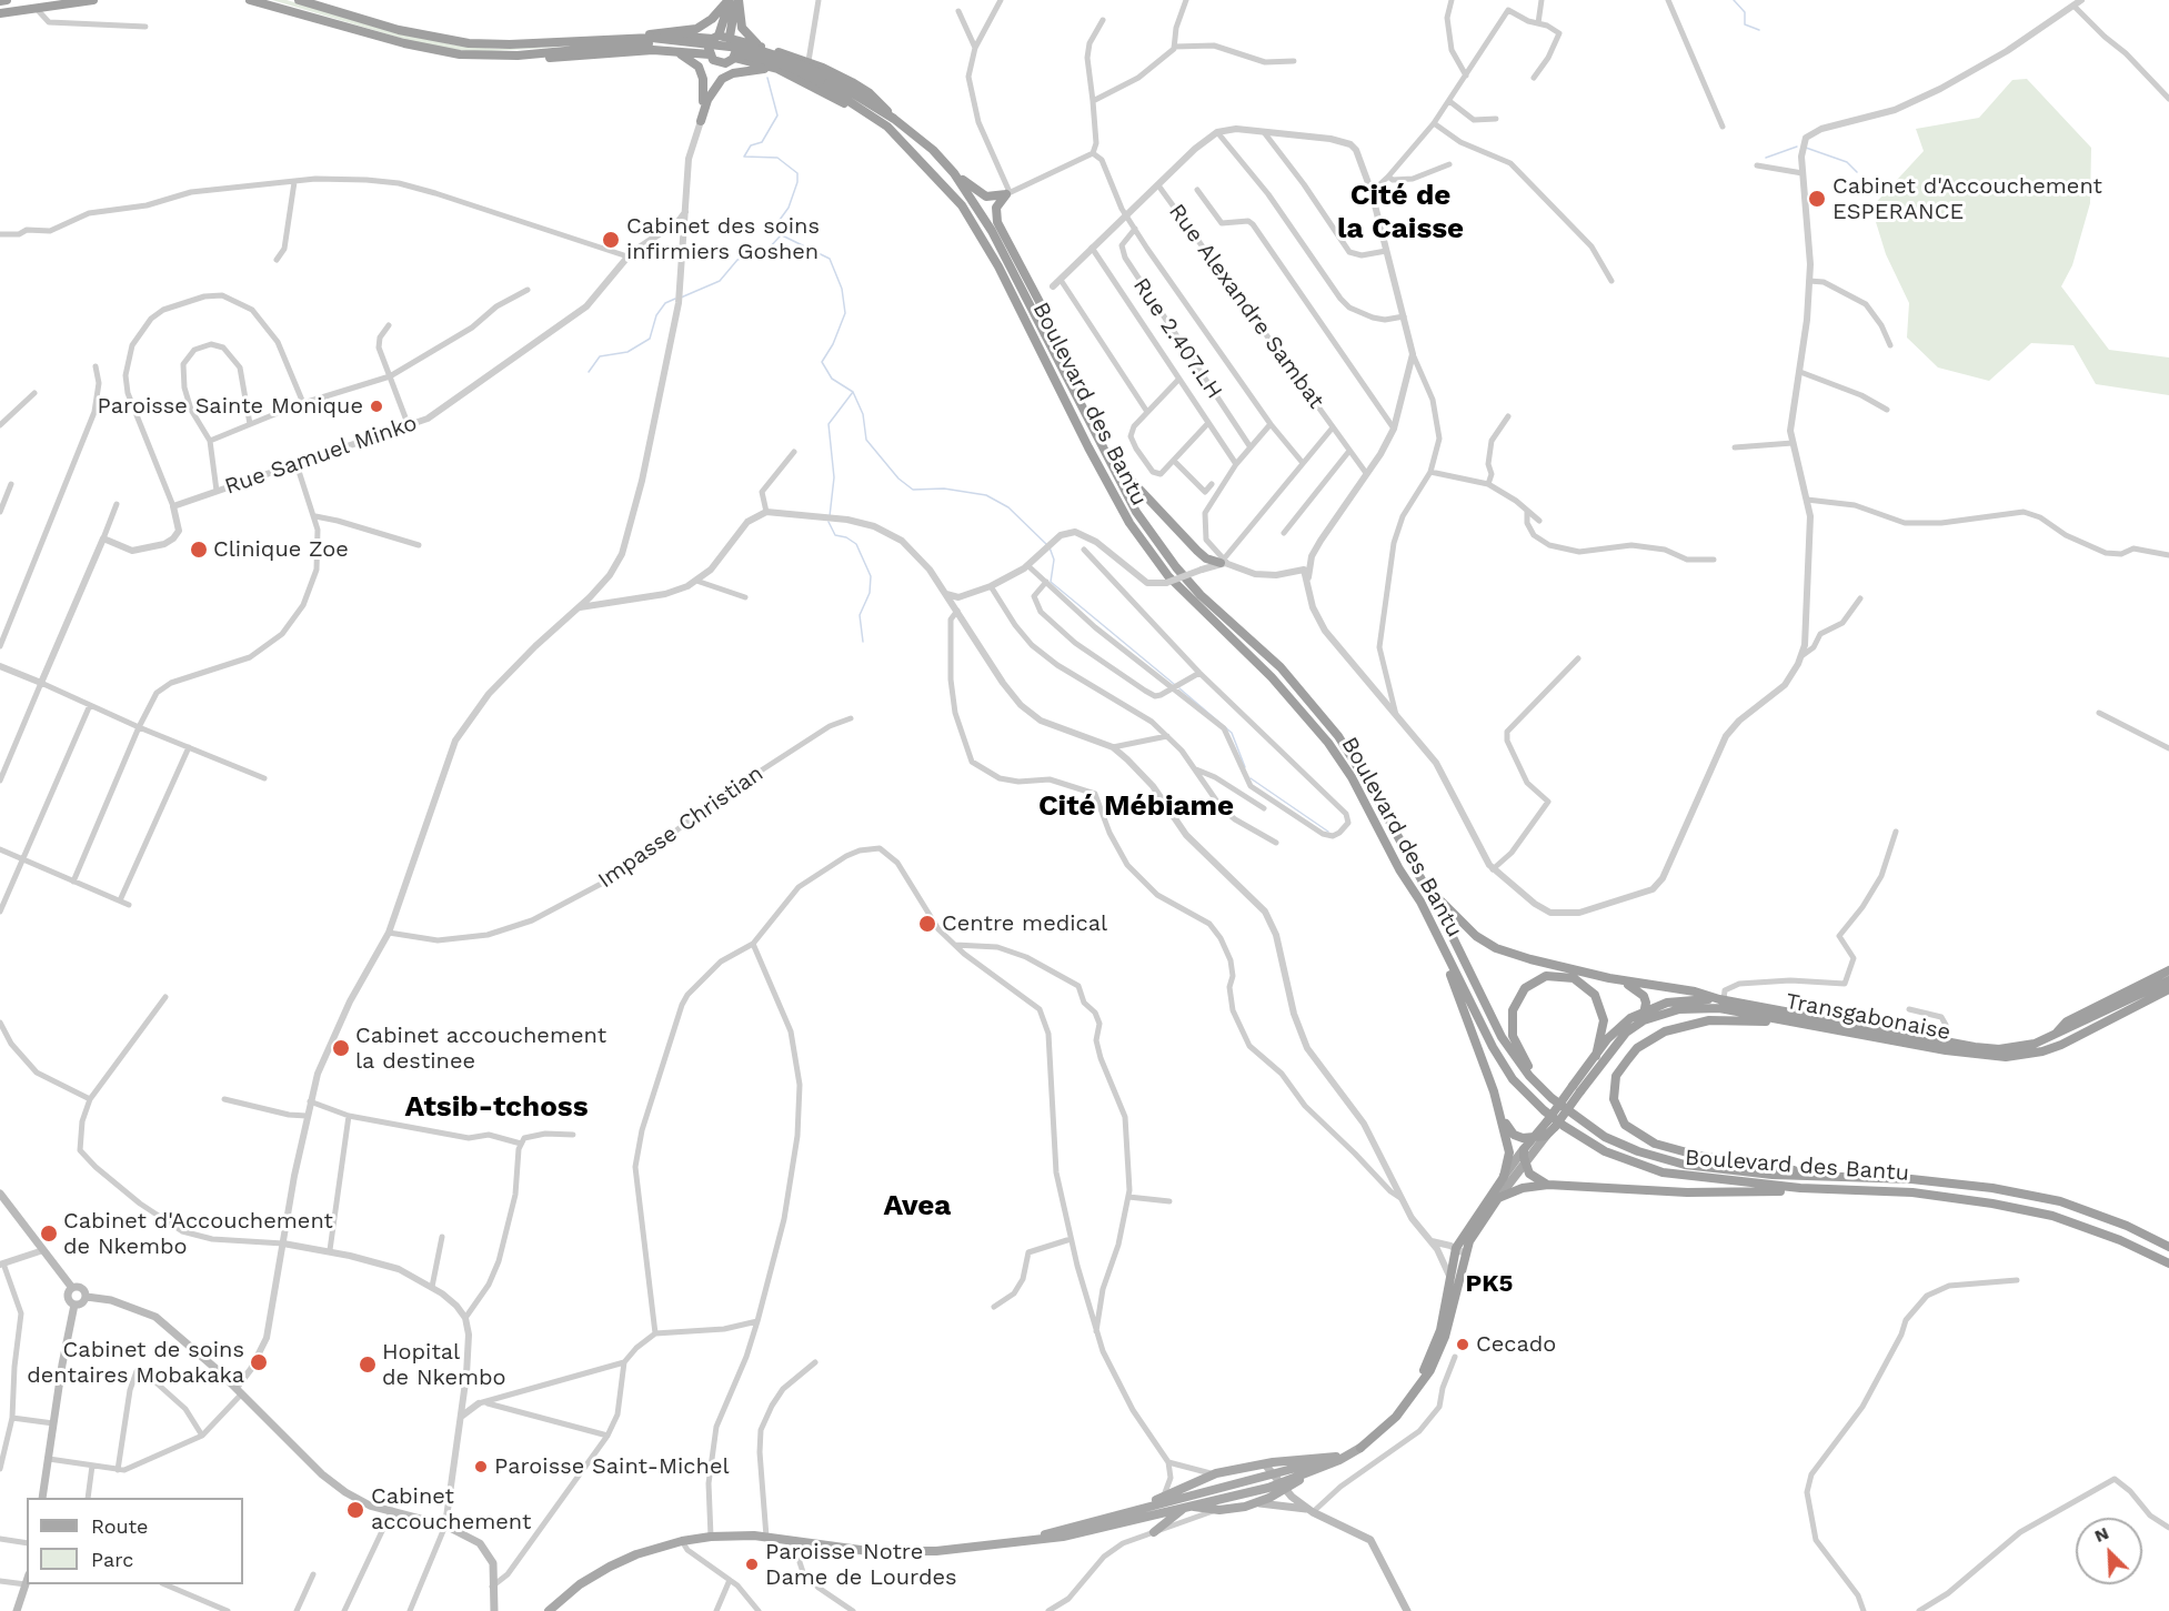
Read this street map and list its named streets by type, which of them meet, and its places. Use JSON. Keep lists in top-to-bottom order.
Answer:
{
  "streets": {
    "highway": ["Boulevard des Bantu", "Transgabonaise"],
    "street": [
      "Rue Alexandre Sambat",
      "Rue 2.407.LH",
      "Rue Samuel Minko",
      "Impasse Christian"
    ]
  },
  "districts": [
    "Cité de la Caisse",
    "Cité Mébiame",
    "Atsib-tchoss",
    "Avea",
    "PK5"
  ],
  "places": [
    "Cabinet d'Accouchement ESPERANCE",
    "Cabinet des soins infirmiers Goshen",
    "Paroisse Sainte Monique",
    "Clinique Zoe",
    "Centre medical",
    "Cabinet accouchement la destinee",
    "Cabinet d'Accouchement de Nkembo",
    "Cecado",
    "Cabinet de soins dentaires Mobakaka",
    "Hopital de Nkembo",
    "Paroisse Saint-Michel",
    "Cabinet accouchement",
    "Paroisse Notre Dame de Lourdes"
  ],
  "legend": ["Route", "Parc"],
  "north": "top left"
}
